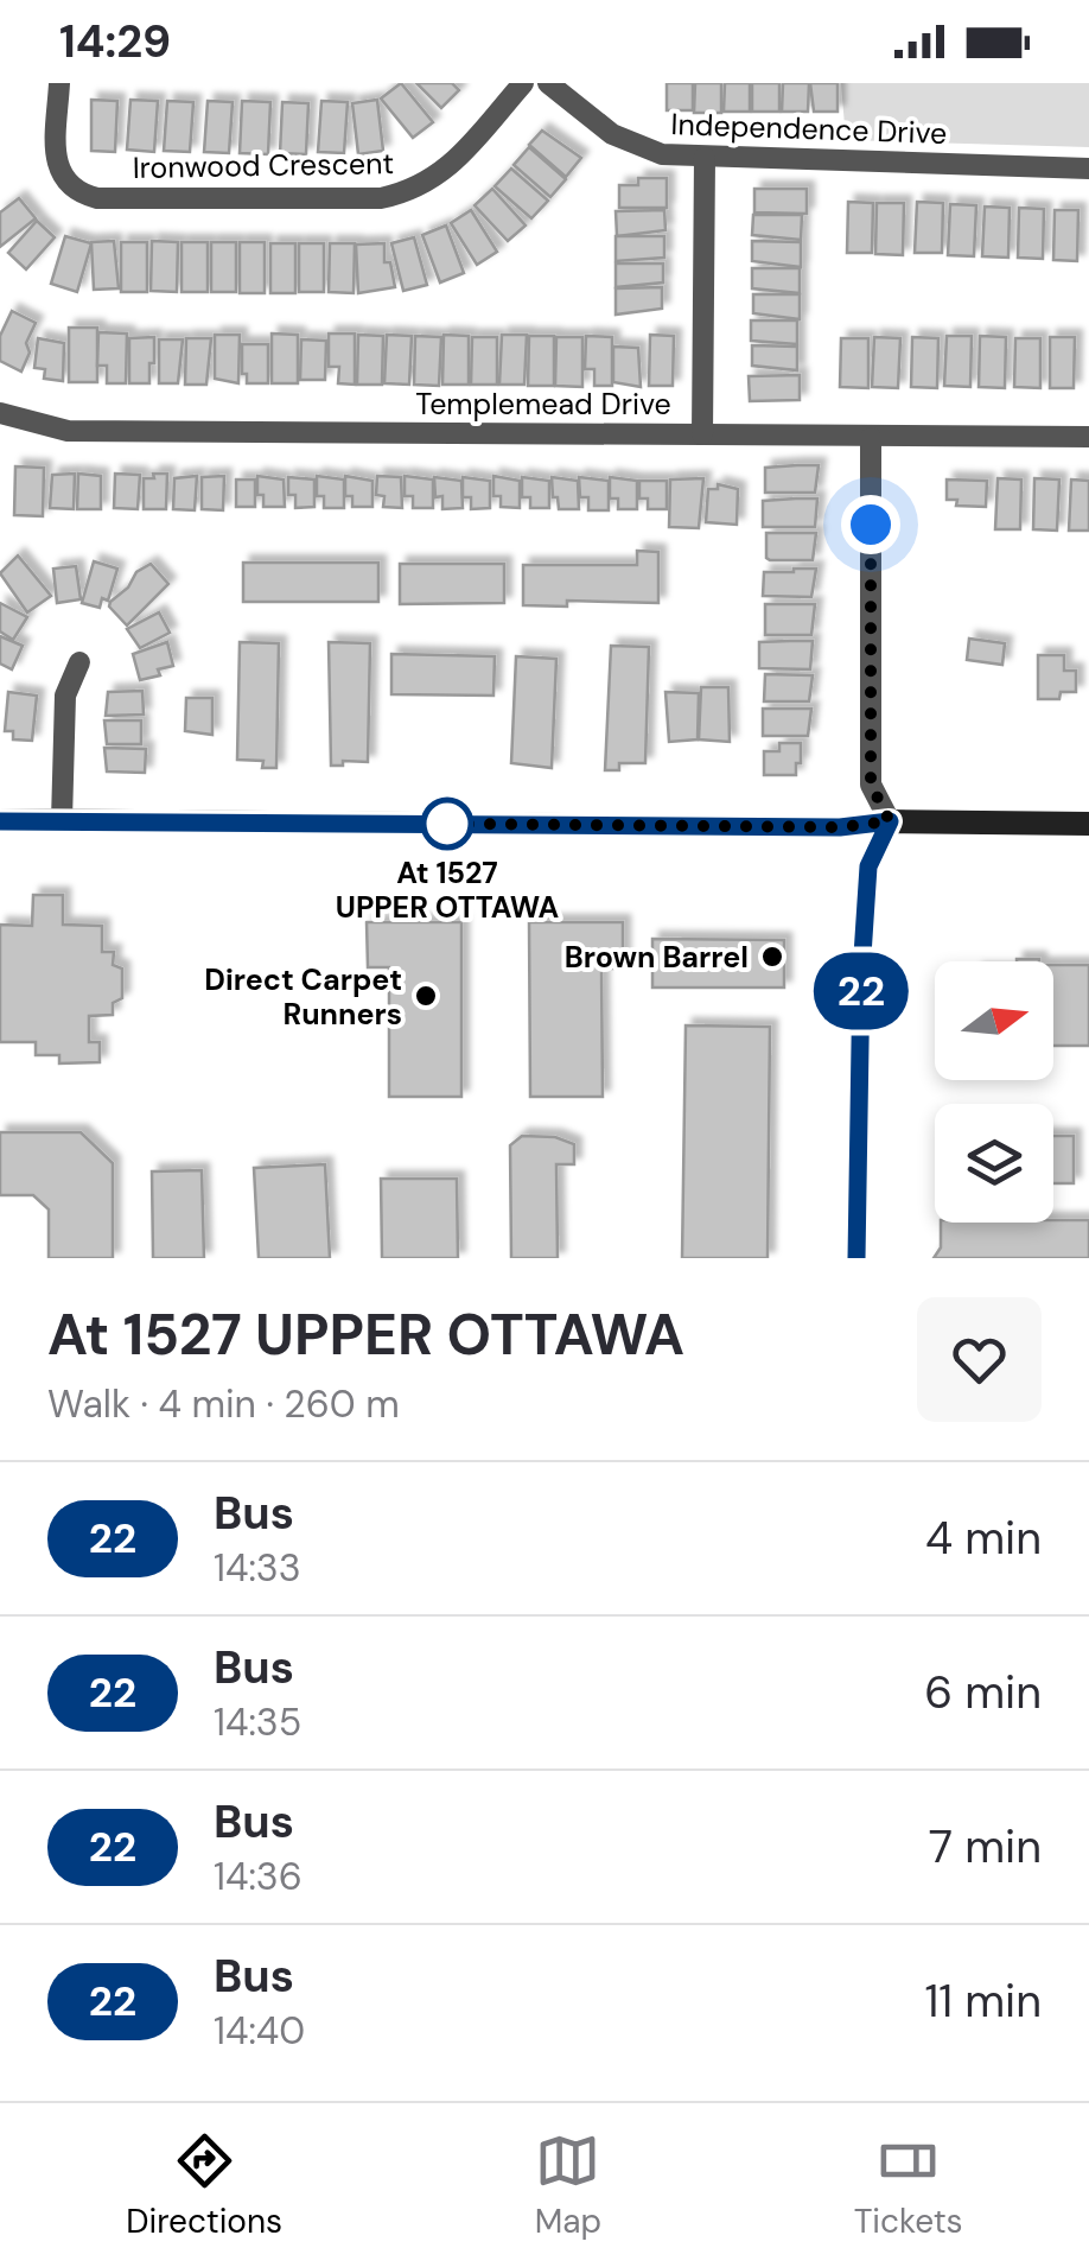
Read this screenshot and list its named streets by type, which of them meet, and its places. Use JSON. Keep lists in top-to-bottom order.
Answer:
{
  "streets": {
    "street": ["Independence Drive", "Ironwood Crescent", "Templemead Drive"]
  },
  "places": ["At 1527 UPPER OTTAWA", "Brown Barrel", "Direct Carpet Runners"],
  "lines": ["bus line 22"],
  "north": "right",
  "page": {
    "status": "14:29",
    "on_map": "22",
    "heading": ["At 1527 UPPER OTTAWA", "Walk · 4 min · 260 m"],
    "list": [
      {
        "mark": "22",
        "name": "Bus",
        "note": "14:33",
        "value": "4 min"
      },
      {
        "mark": "22",
        "name": "Bus",
        "note": "14:35",
        "value": "6 min"
      },
      {
        "mark": "22",
        "name": "Bus",
        "note": "14:36",
        "value": "7 min"
      },
      {
        "mark": "22",
        "name": "Bus",
        "note": "14:40",
        "value": "11 min"
      }
    ],
    "tabs": ["Directions", "Map", "Tickets"]
  }
}
